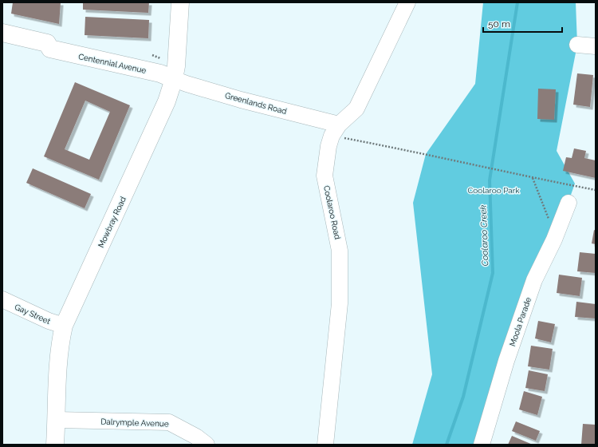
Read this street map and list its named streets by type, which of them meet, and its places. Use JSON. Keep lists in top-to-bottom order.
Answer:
{
  "streets": {
    "main road": ["Centennial Avenue", "Mowbray Road"],
    "street": [
      "Greenlands Road",
      "Coolaroo Road",
      "Gay Street",
      "Moola Parade",
      "Dalrymple Avenue"
    ]
  },
  "crossings": [
    ["Centennial Avenue", "Greenlands Road"],
    ["Centennial Avenue", "Mowbray Road"],
    ["Greenlands Road", "Coolaroo Road"],
    ["Greenlands Road", "Mowbray Road"],
    ["Mowbray Road", "Gay Street"],
    ["Mowbray Road", "Dalrymple Avenue"]
  ],
  "water": ["Coolaroo Creek"],
  "parks": ["Coolaroo Park"],
  "scale_bar": "50 m"
}
